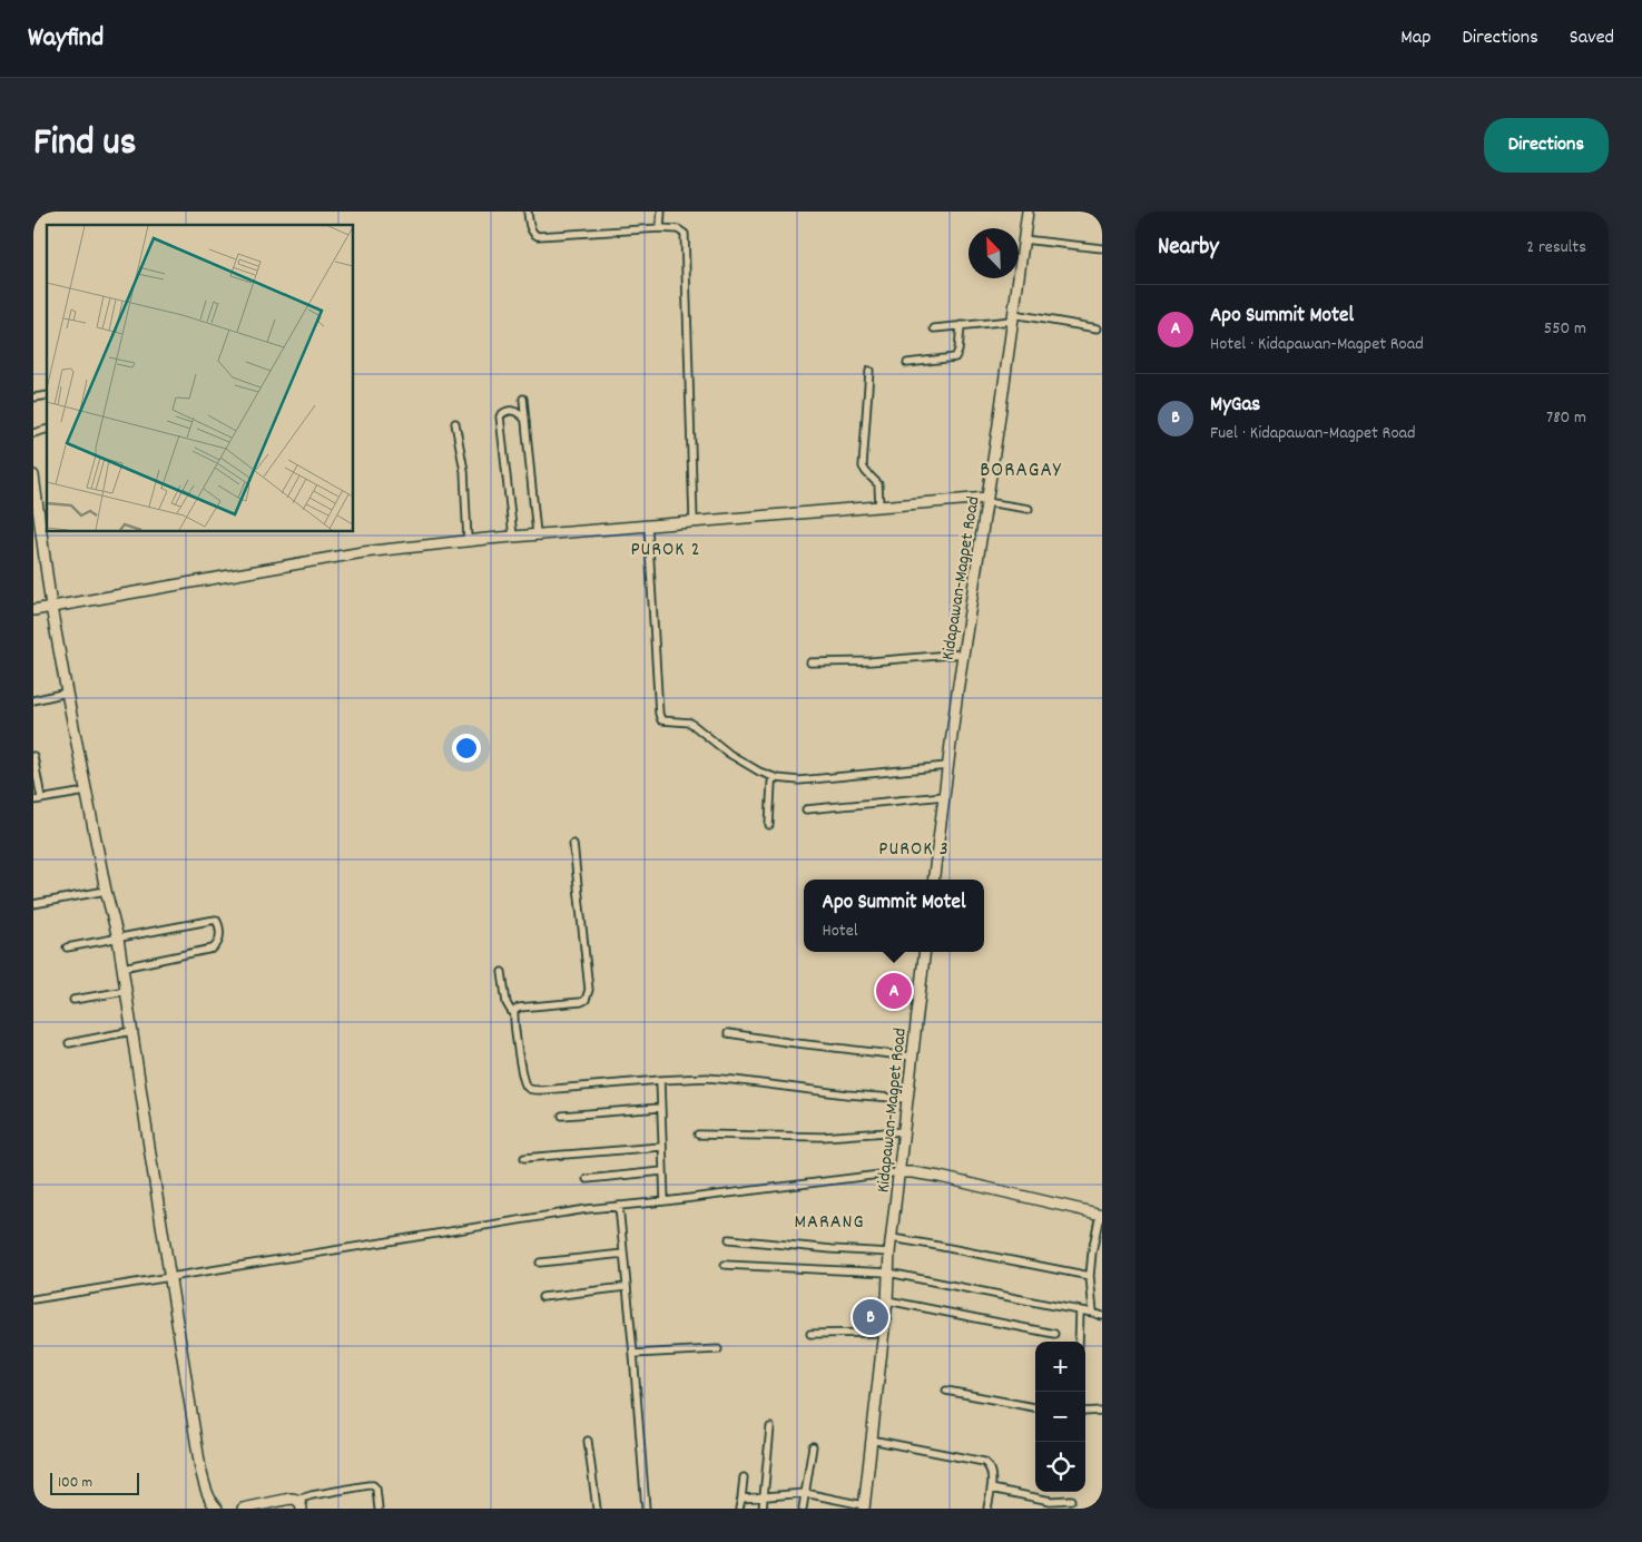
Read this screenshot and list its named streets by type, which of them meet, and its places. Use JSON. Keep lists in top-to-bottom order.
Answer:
{
  "streets": {
    "street": ["Kidapawan-Magpet Road"]
  },
  "districts": [
    "BORAGAY",
    "PUROK 2",
    "PUROK 3",
    "MARANG"
  ],
  "scale_bar": "100 m",
  "north": "top left",
  "page": {
    "header": "Wayfind",
    "nav": ["Map", "Directions", "Saved"],
    "title": "Find us",
    "buttons": "Directions",
    "heading": ["Nearby", "2 results"],
    "list": [
      {
        "mark": "A",
        "name": "Apo Summit Motel",
        "note": "Hotel · Kidapawan-Magpet Road",
        "value": "550 m"
      },
      {
        "mark": "B",
        "name": "MyGas",
        "note": "Fuel · Kidapawan-Magpet Road",
        "value": "780 m"
      }
    ],
    "popup": ["Apo Summit Motel", "Hotel"],
    "pins": ["A", "B"],
    "map_buttons": ["+", "−"],
    "scale": "100 m"
  }
}
